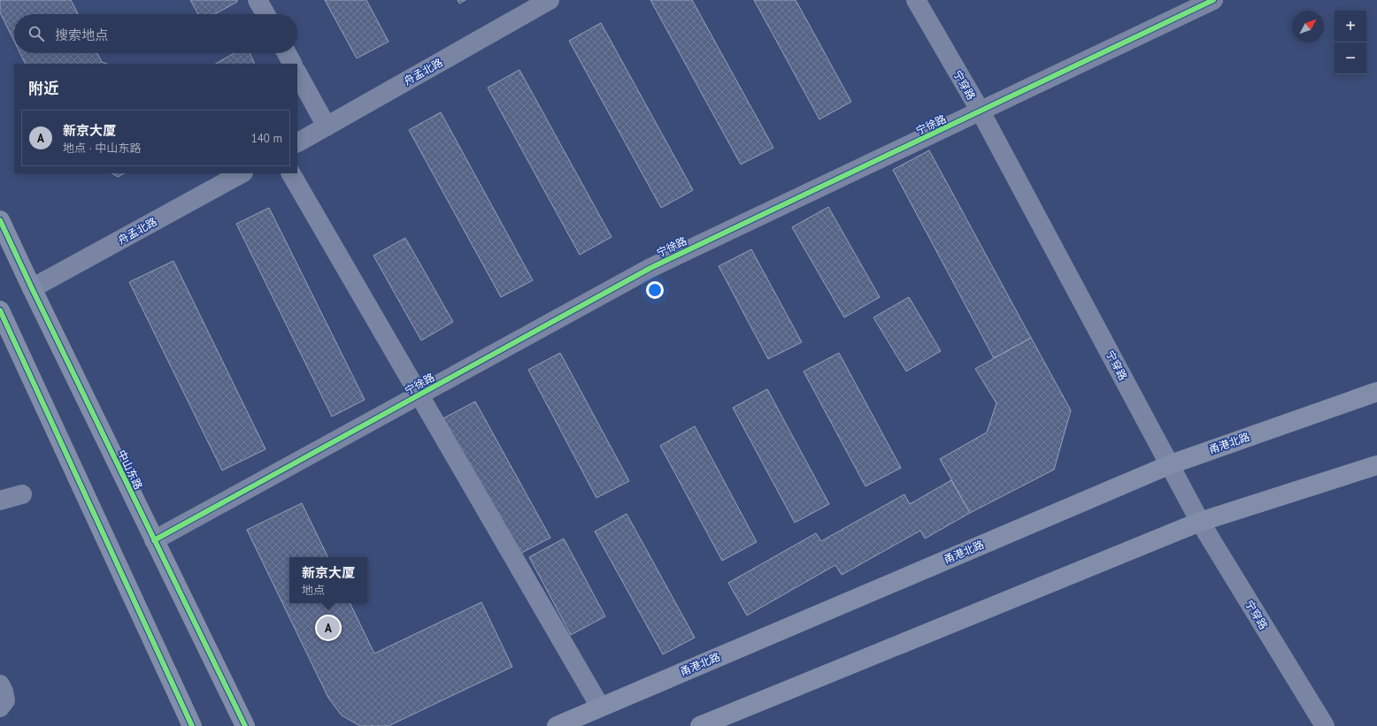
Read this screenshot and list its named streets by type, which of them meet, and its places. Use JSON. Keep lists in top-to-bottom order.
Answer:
{
  "streets": {
    "main road": ["甬港北路", "中山东路"],
    "street": ["舟孟北路", "宁穿路", "宁徐路"]
  },
  "crossings": [
    ["舟孟北路", "中山东路"],
    ["宁穿路", "宁徐路"],
    ["宁穿路", "甬港北路"],
    ["宁徐路", "中山东路"]
  ],
  "north": "top right",
  "page": {
    "map_buttons": ["+", "−"],
    "search": "搜索地点",
    "heading": "附近",
    "list": [
      {
        "mark": "A",
        "name": "新京大厦",
        "note": "地点 · 中山东路",
        "value": "140 m"
      }
    ],
    "popup": ["新京大厦", "地点"],
    "pins": "A"
  }
}
